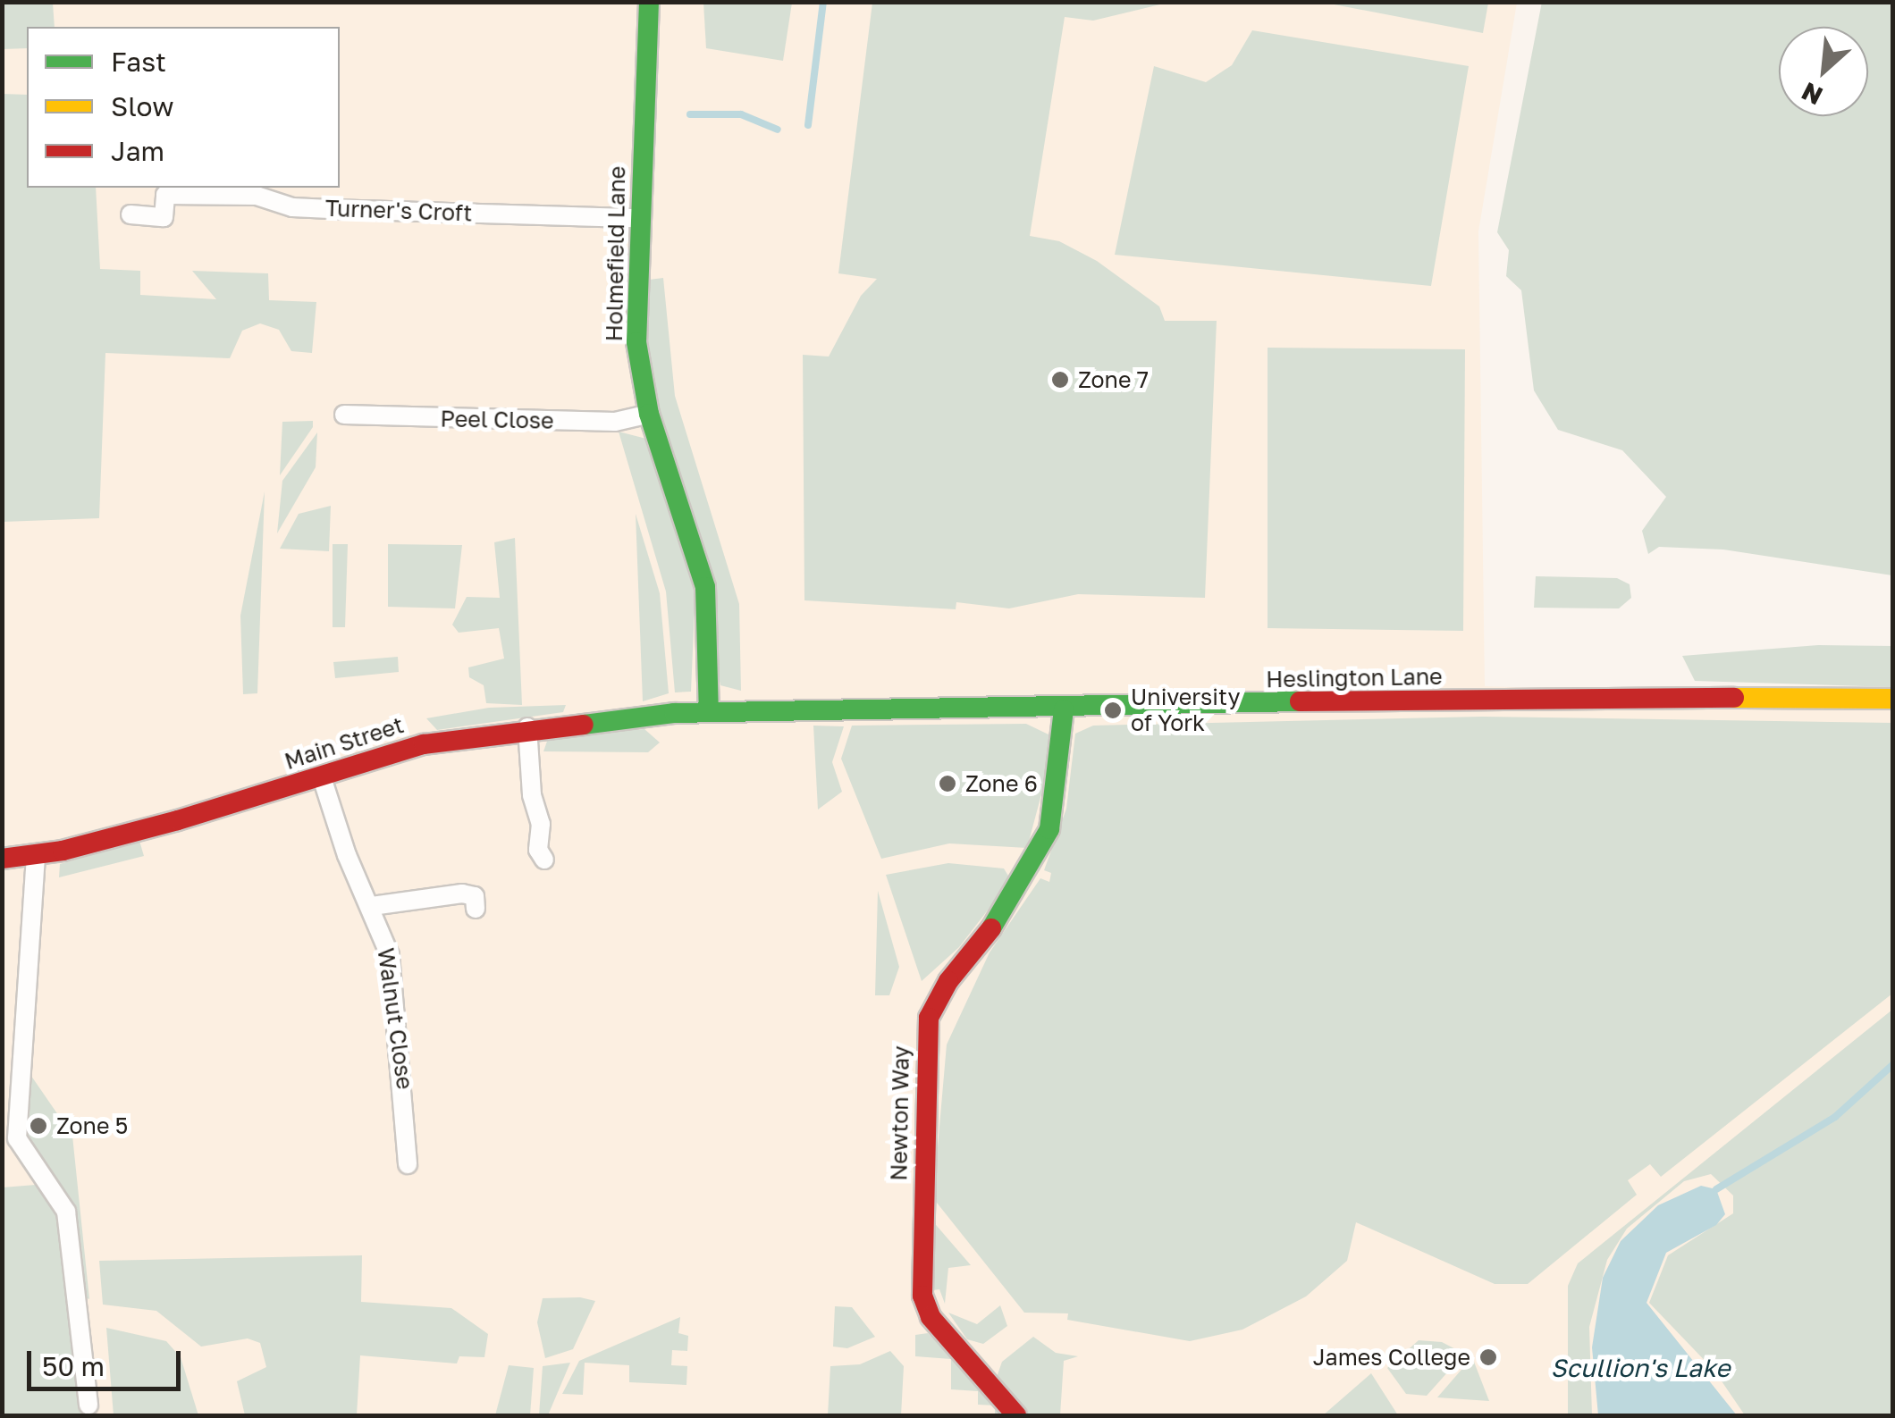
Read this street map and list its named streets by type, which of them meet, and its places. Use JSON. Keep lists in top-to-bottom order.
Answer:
{
  "streets": {
    "street": [
      "Turner's Croft",
      "Holmefield Lane",
      "Peel Close",
      "Heslington Lane",
      "Main Street",
      "Walnut Close",
      "Newton Way"
    ]
  },
  "crossings": [
    ["Turner's Croft", "Holmefield Lane"],
    ["Holmefield Lane", "Peel Close"],
    ["Holmefield Lane", "Heslington Lane"],
    ["Holmefield Lane", "Main Street"],
    ["Heslington Lane", "Main Street"],
    ["Heslington Lane", "Newton Way"],
    ["Main Street", "Walnut Close"]
  ],
  "water": ["Scullion's Lake"],
  "places": [
    "Zone 7",
    "University of York",
    "Zone 6",
    "Zone 5",
    "James College"
  ],
  "legend": ["Fast", "Slow", "Jam"],
  "scale_bar": "50 m",
  "north": "bottom left"
}
